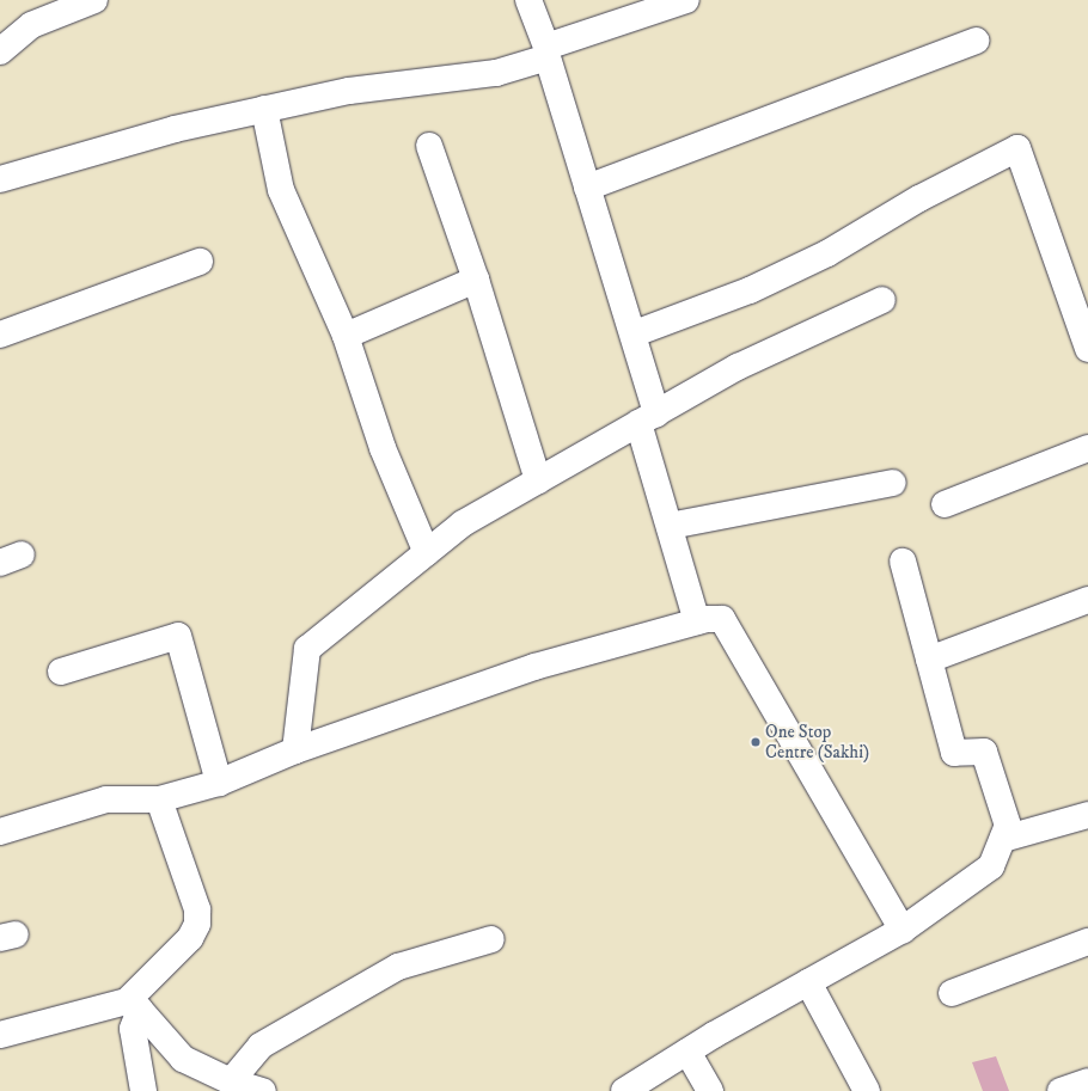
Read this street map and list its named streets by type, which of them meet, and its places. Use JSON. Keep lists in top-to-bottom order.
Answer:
{
  "places": ["One Stop Centre (Sakhi)"]
}
